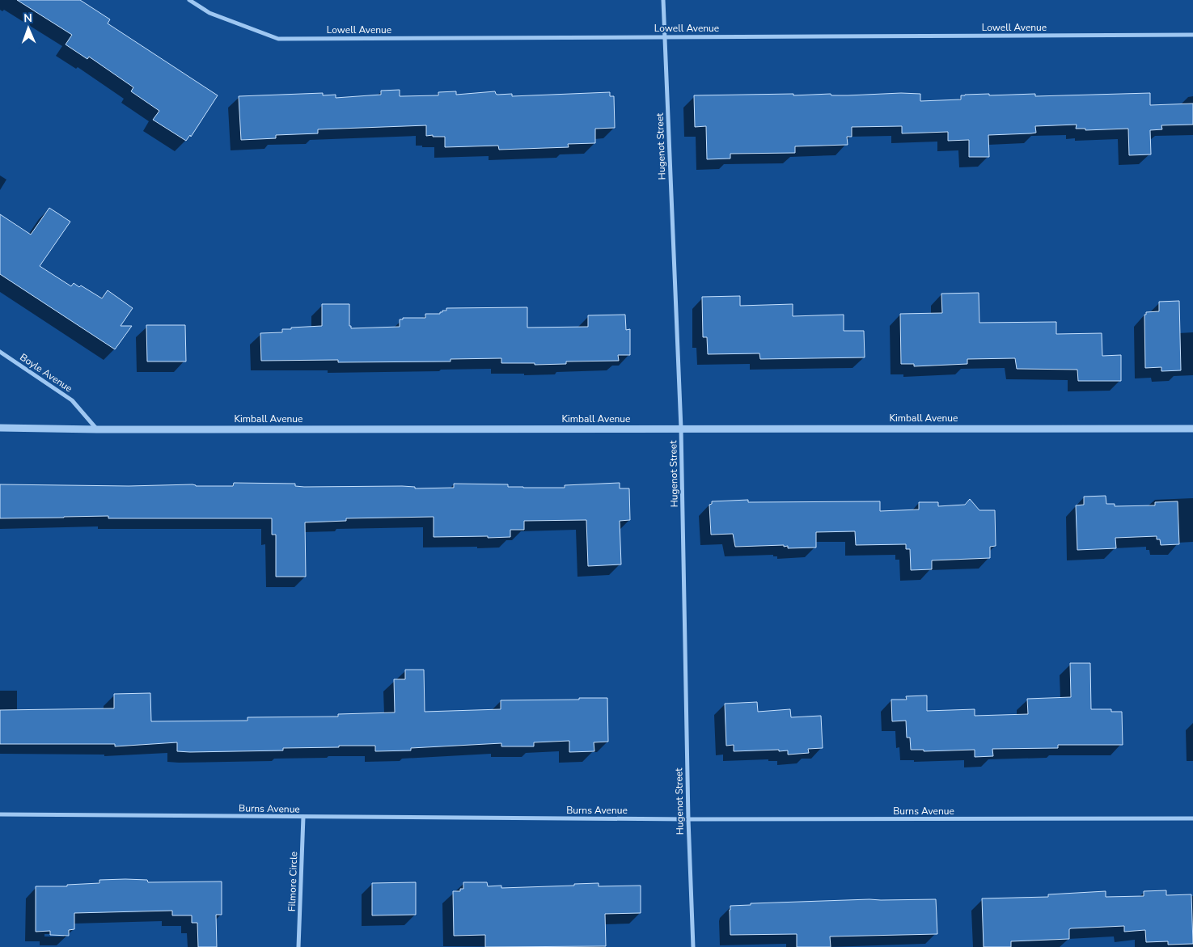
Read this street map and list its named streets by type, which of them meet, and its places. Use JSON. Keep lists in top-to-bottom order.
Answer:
{
  "streets": {
    "street": [
      "Lowell Avenue",
      "Hugenot Street",
      "Boyle Avenue",
      "Kimball Avenue",
      "Burns Avenue",
      "Filmore Circle"
    ]
  },
  "crossings": [
    ["Lowell Avenue", "Hugenot Street"],
    ["Hugenot Street", "Kimball Avenue"],
    ["Hugenot Street", "Burns Avenue"],
    ["Boyle Avenue", "Kimball Avenue"],
    ["Burns Avenue", "Filmore Circle"]
  ],
  "north": "top"
}
